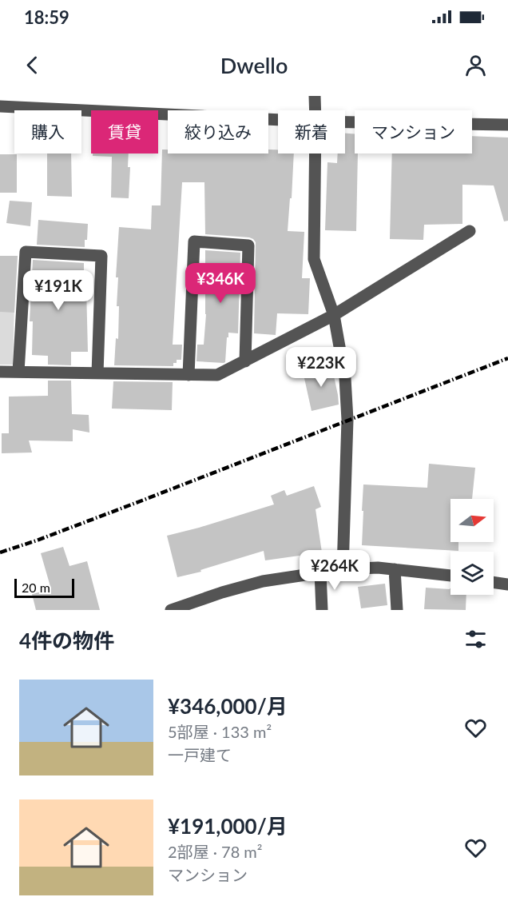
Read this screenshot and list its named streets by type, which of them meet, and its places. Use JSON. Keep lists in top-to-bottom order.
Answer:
{
  "scale_bar": "20 m",
  "north": "right",
  "page": {
    "status": "18:59",
    "header": "Dwello",
    "chip": [
      "購入",
      "賃貸",
      "絞り込み",
      "新着",
      "マンション"
    ],
    "price": [
      "¥346K",
      "¥191K",
      "¥223K",
      "¥264K"
    ],
    "scale": "20 m",
    "heading": "4件の物件",
    "list": [
      {
        "name": "¥346,000/月",
        "note": "5部屋 · 133 m² · 一戸建て"
      },
      {
        "name": "¥191,000/月",
        "note": "2部屋 · 78 m² · マンション"
      }
    ]
  }
}
